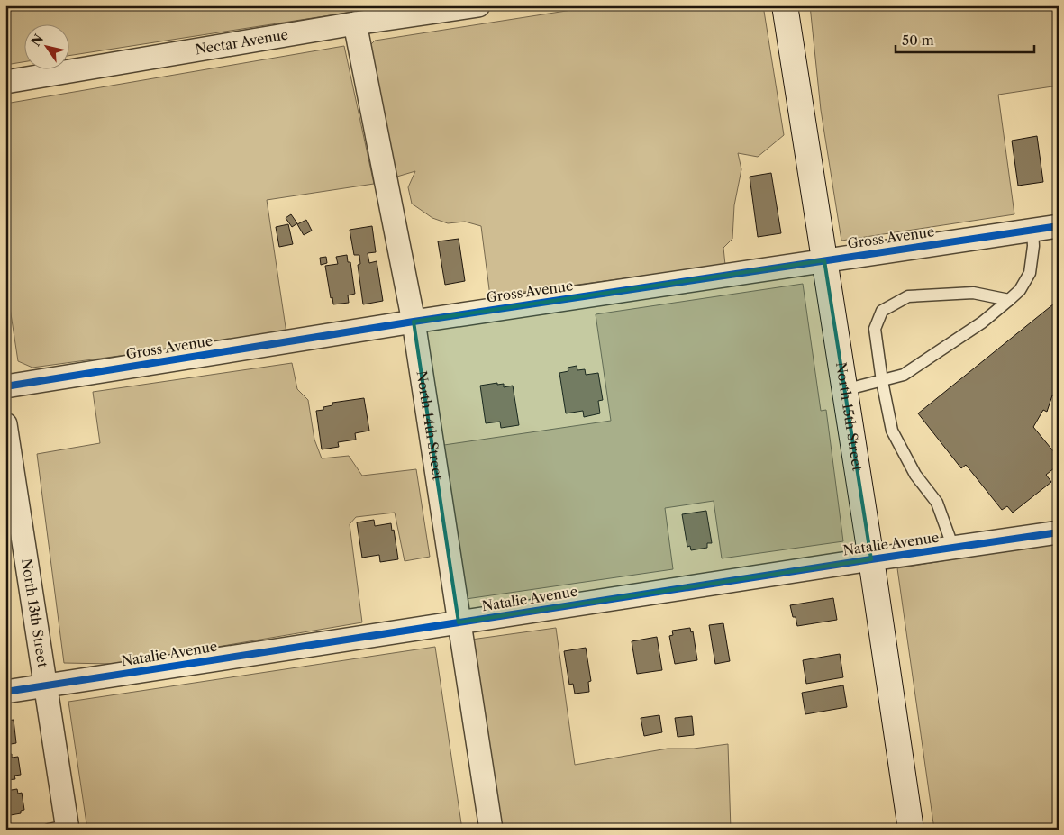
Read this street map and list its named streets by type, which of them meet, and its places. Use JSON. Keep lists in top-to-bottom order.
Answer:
{
  "streets": {
    "street": [
      "Nectar Avenue",
      "Gross Avenue",
      "North 15th Street",
      "North 14th Street",
      "Natalie Avenue",
      "North 13th Street"
    ]
  },
  "crossings": [
    ["Nectar Avenue", "North 14th Street"],
    ["Gross Avenue", "North 15th Street"],
    ["Gross Avenue", "North 14th Street"],
    ["North 15th Street", "Natalie Avenue"],
    ["North 14th Street", "Natalie Avenue"],
    ["Natalie Avenue", "North 13th Street"]
  ],
  "scale_bar": "50 m",
  "north": "top left"
}
